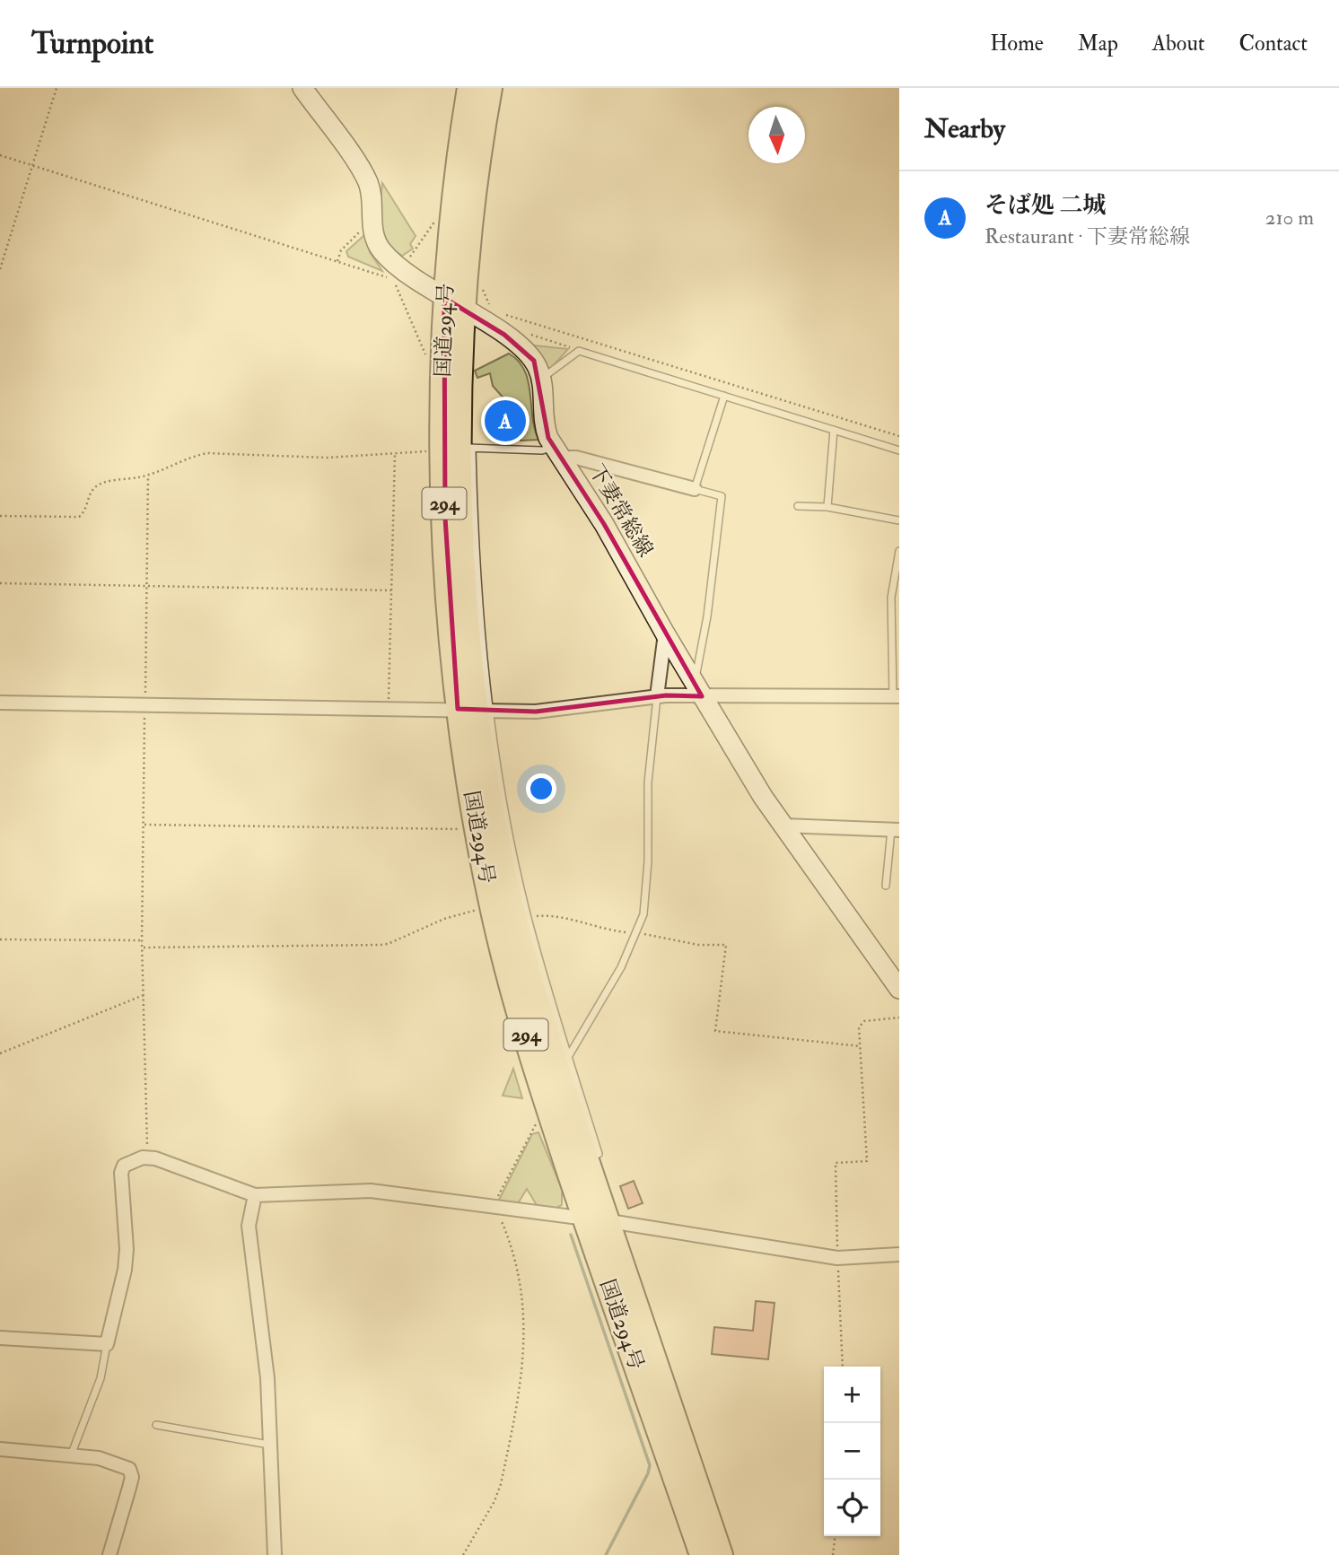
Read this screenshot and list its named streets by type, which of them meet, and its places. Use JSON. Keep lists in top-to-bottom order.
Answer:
{
  "streets": {
    "highway": ["国道294号", "294"],
    "main road": ["下妻常総線"]
  },
  "crossings": [
    ["国道294号", "下妻常総線"]
  ],
  "north": "bottom",
  "page": {
    "header": "Turnpoint",
    "nav": [
      "Home",
      "Map",
      "About",
      "Contact"
    ],
    "heading": "Nearby",
    "list": [
      {
        "mark": "A",
        "name": "そば処 二城",
        "note": "Restaurant · 下妻常総線",
        "value": "210 m"
      }
    ],
    "pins": "A",
    "map_buttons": ["+", "−"]
  }
}
